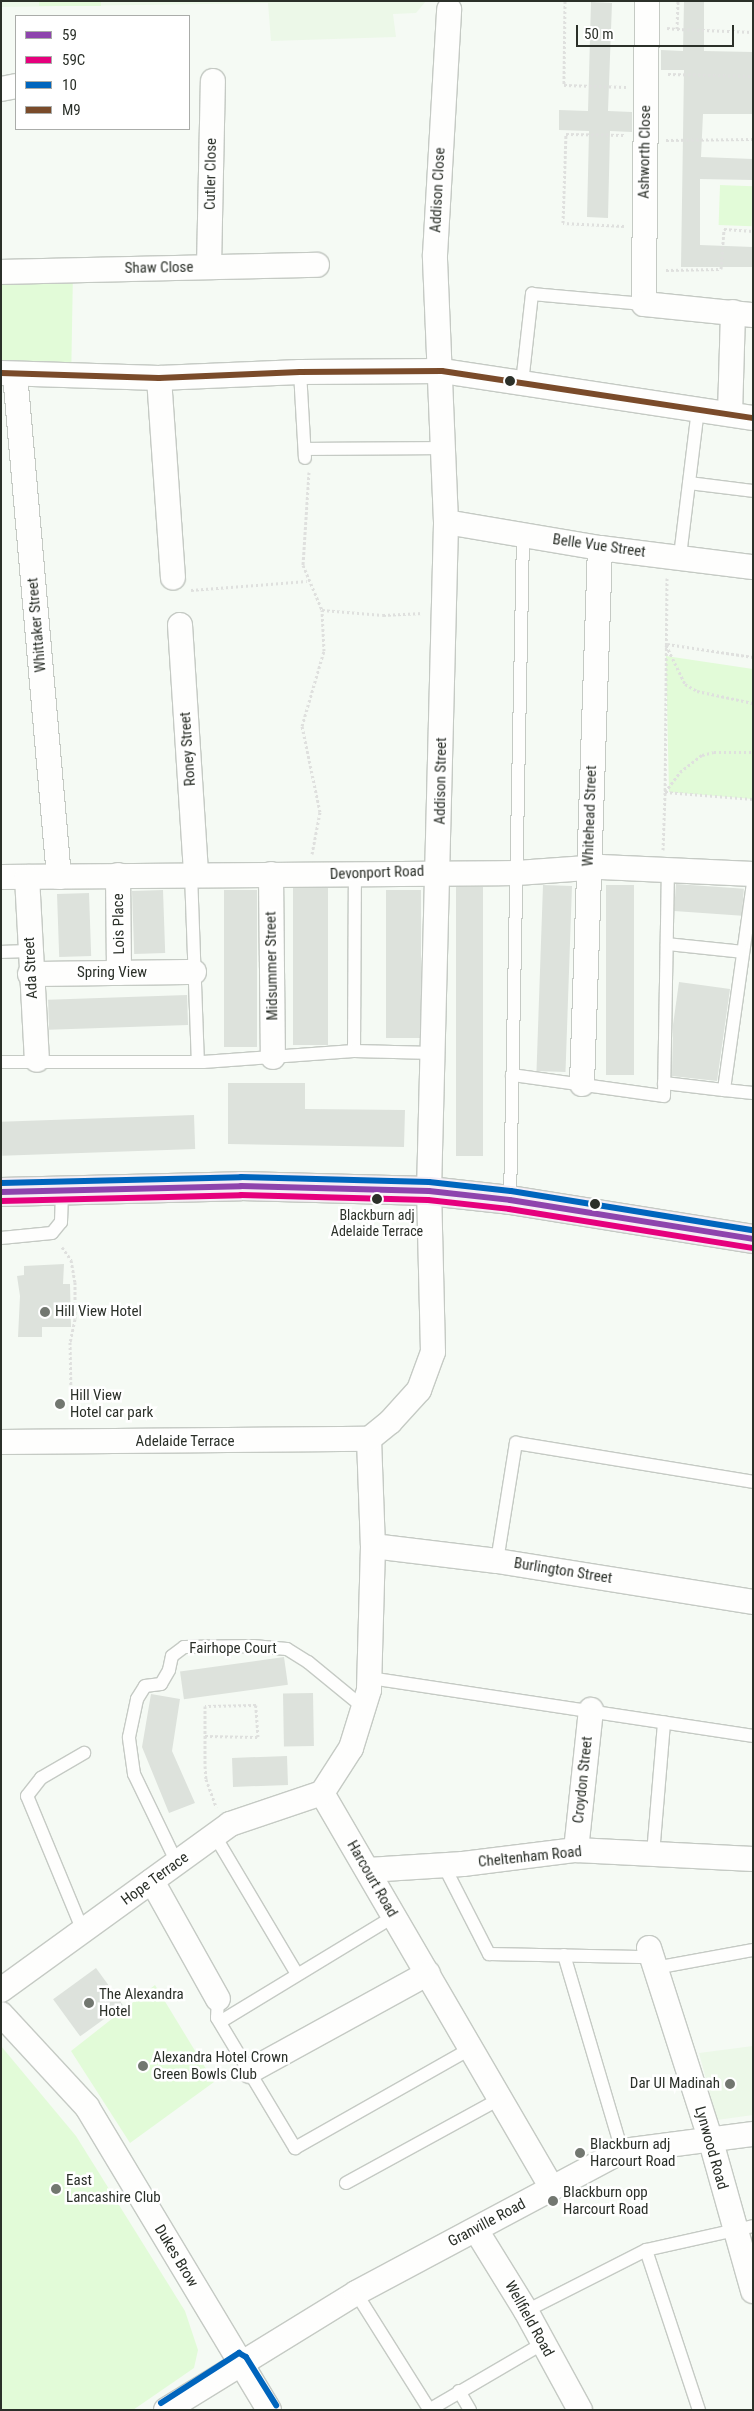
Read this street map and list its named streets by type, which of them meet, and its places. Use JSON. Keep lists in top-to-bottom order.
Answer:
{
  "streets": {
    "street": [
      "Ashworth Close",
      "Cutler Close",
      "Addison Close",
      "Shaw Close",
      "Belle Vue Street",
      "Whittaker Street",
      "Roney Street",
      "Addison Street",
      "Whitehead Street",
      "Devonport Road",
      "Lois Place",
      "Midsummer Street",
      "Ada Street",
      "Spring View",
      "Adelaide Terrace",
      "Burlington Street",
      "Croydon Street",
      "Cheltenham Road",
      "Hope Terrace",
      "Harcourt Road",
      "Lynwood Road",
      "Granville Road",
      "Dukes Brow",
      "Wellfield Road"
    ],
    "lane": ["Fairhope Court"]
  },
  "crossings": [
    ["Cutler Close", "Shaw Close"],
    ["Addison Close", "Addison Street"],
    ["Belle Vue Street", "Addison Street"],
    ["Belle Vue Street", "Whitehead Street"],
    ["Whittaker Street", "Devonport Road"],
    ["Roney Street", "Devonport Road"],
    ["Addison Street", "Devonport Road"],
    ["Whitehead Street", "Devonport Road"],
    ["Devonport Road", "Lois Place"],
    ["Devonport Road", "Midsummer Street"],
    ["Devonport Road", "Ada Street"],
    ["Lois Place", "Spring View"],
    ["Ada Street", "Spring View"],
    ["Fairhope Court", "Hope Terrace"],
    ["Croydon Street", "Cheltenham Road"],
    ["Cheltenham Road", "Harcourt Road"],
    ["Hope Terrace", "Harcourt Road"],
    ["Harcourt Road", "Granville Road"],
    ["Lynwood Road", "Granville Road"],
    ["Granville Road", "Dukes Brow"],
    ["Granville Road", "Wellfield Road"]
  ],
  "places": [
    "Blackburn adj Adelaide Terrace",
    "Hill View Hotel",
    "Hill View Hotel car park",
    "The Alexandra Hotel",
    "Alexandra Hotel Crown Green Bowls Club",
    "Dar Ul Madinah",
    "Blackburn adj Harcourt Road",
    "East Lancashire Club",
    "Blackburn opp Harcourt Road"
  ],
  "lines": [
    "transit line M9",
    "transit line 10",
    "transit line 59",
    "transit line 59C"
  ],
  "legend": [
    "59",
    "59C",
    "10",
    "M9"
  ],
  "scale_bar": "50 m"
}
